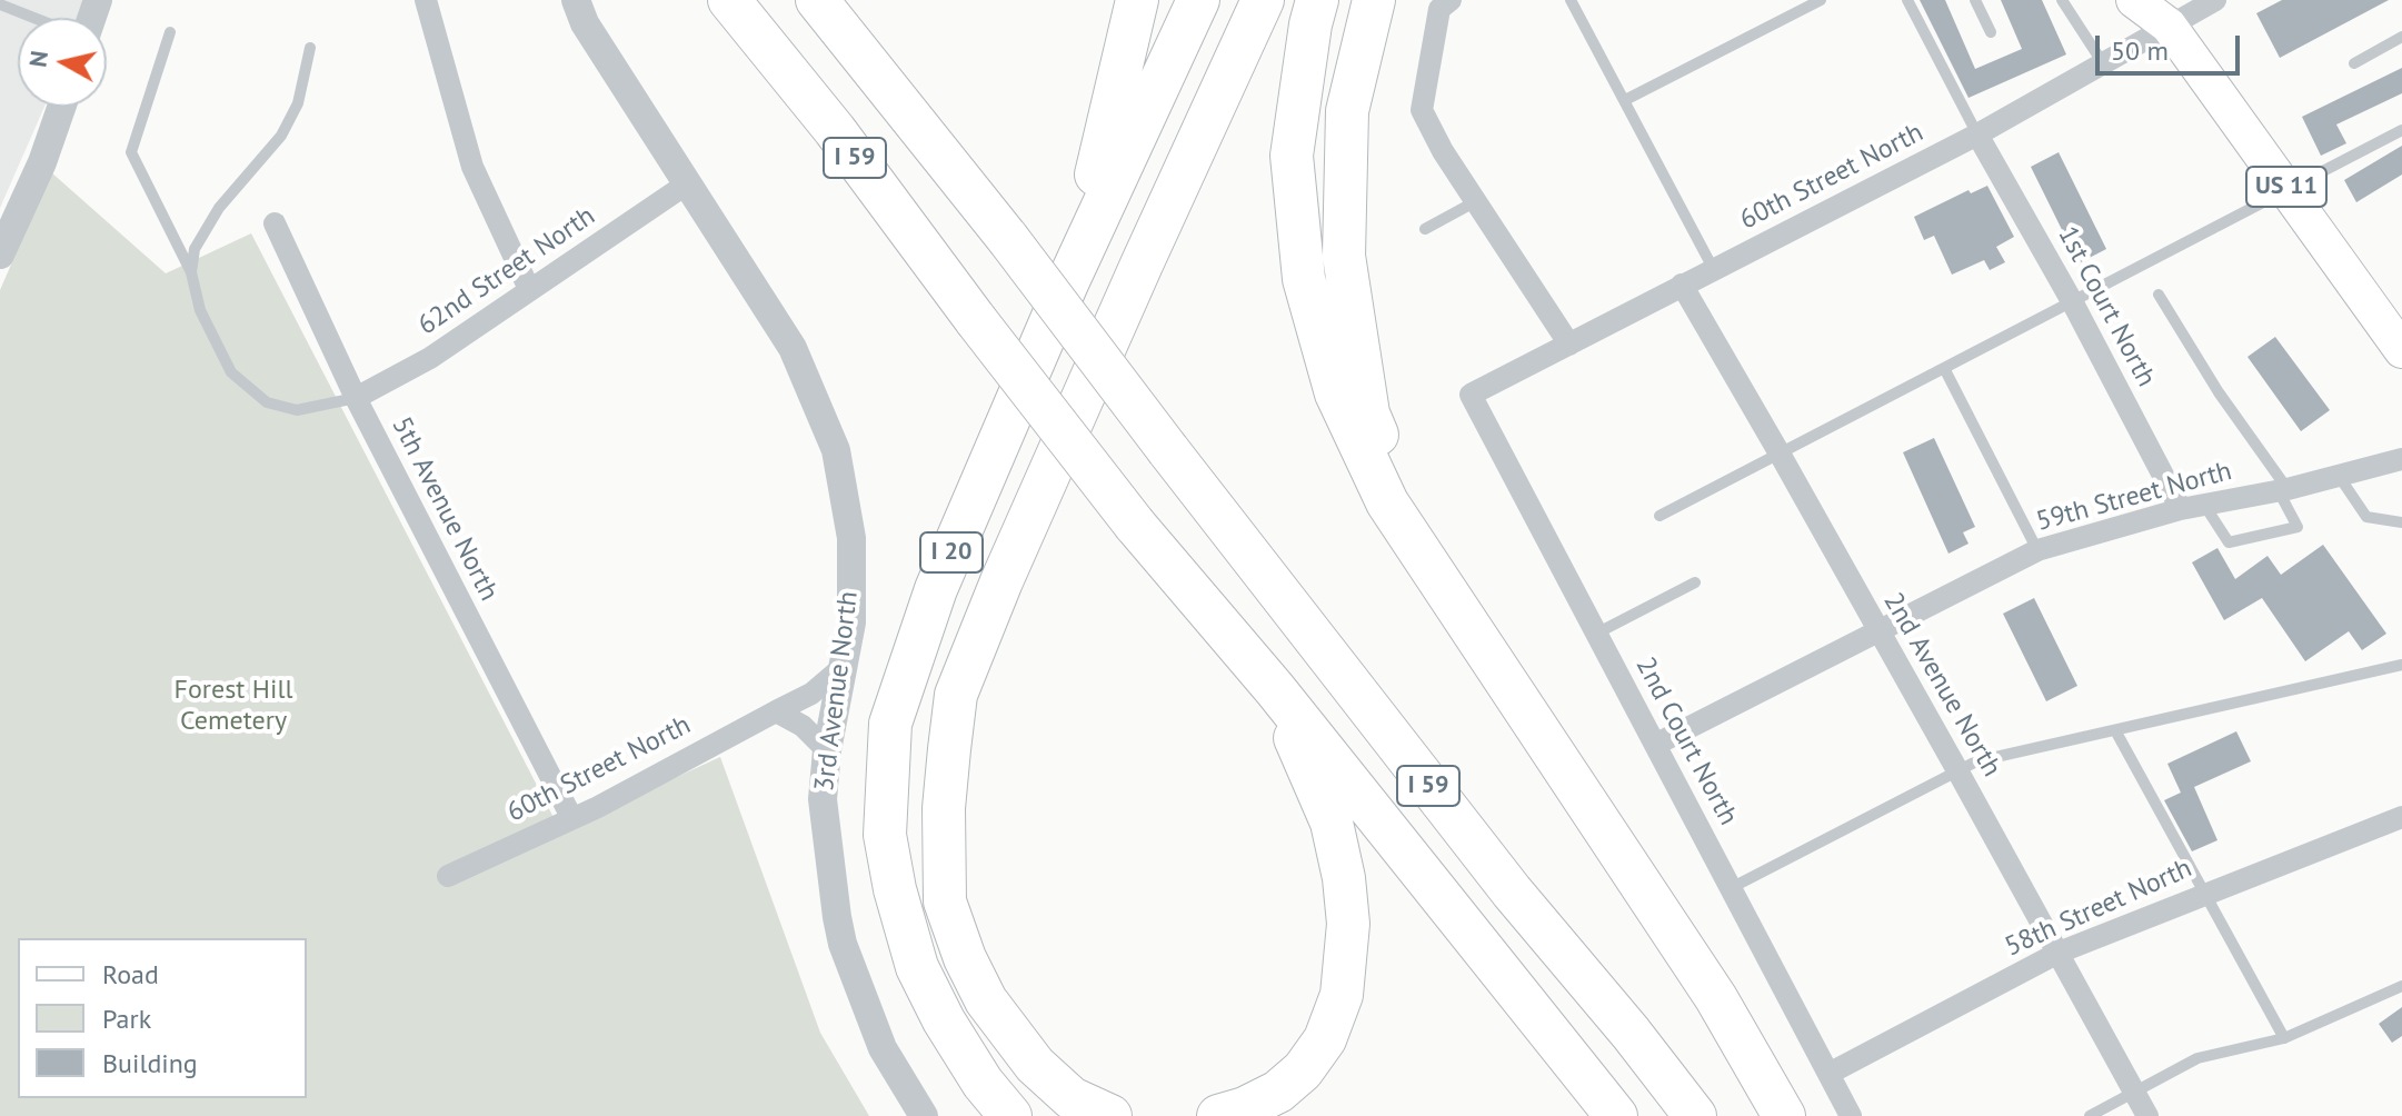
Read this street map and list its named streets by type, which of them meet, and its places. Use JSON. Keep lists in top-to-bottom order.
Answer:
{
  "streets": {
    "highway": ["I 59", "I 20"],
    "main road": ["US 11"],
    "street": [
      "60th Street North",
      "62nd Street North",
      "1st Court North",
      "59th Street North",
      "5th Avenue North",
      "2nd Avenue North",
      "3rd Avenue North",
      "2nd Court North",
      "58th Street North"
    ]
  },
  "crossings": [
    ["60th Street North", "US 11"],
    ["60th Street North", "1st Court North"],
    ["60th Street North", "5th Avenue North"],
    ["60th Street North", "2nd Avenue North"],
    ["60th Street North", "3rd Avenue North"],
    ["60th Street North", "2nd Court North"],
    ["62nd Street North", "5th Avenue North"],
    ["62nd Street North", "3rd Avenue North"],
    ["1st Court North", "59th Street North"],
    ["59th Street North", "2nd Avenue North"],
    ["59th Street North", "2nd Court North"],
    ["2nd Avenue North", "58th Street North"],
    ["2nd Court North", "58th Street North"]
  ],
  "parks": ["Forest Hill Cemetery"],
  "legend": ["Road", "Park", "Building"],
  "scale_bar": "50 m",
  "north": "left"
}
